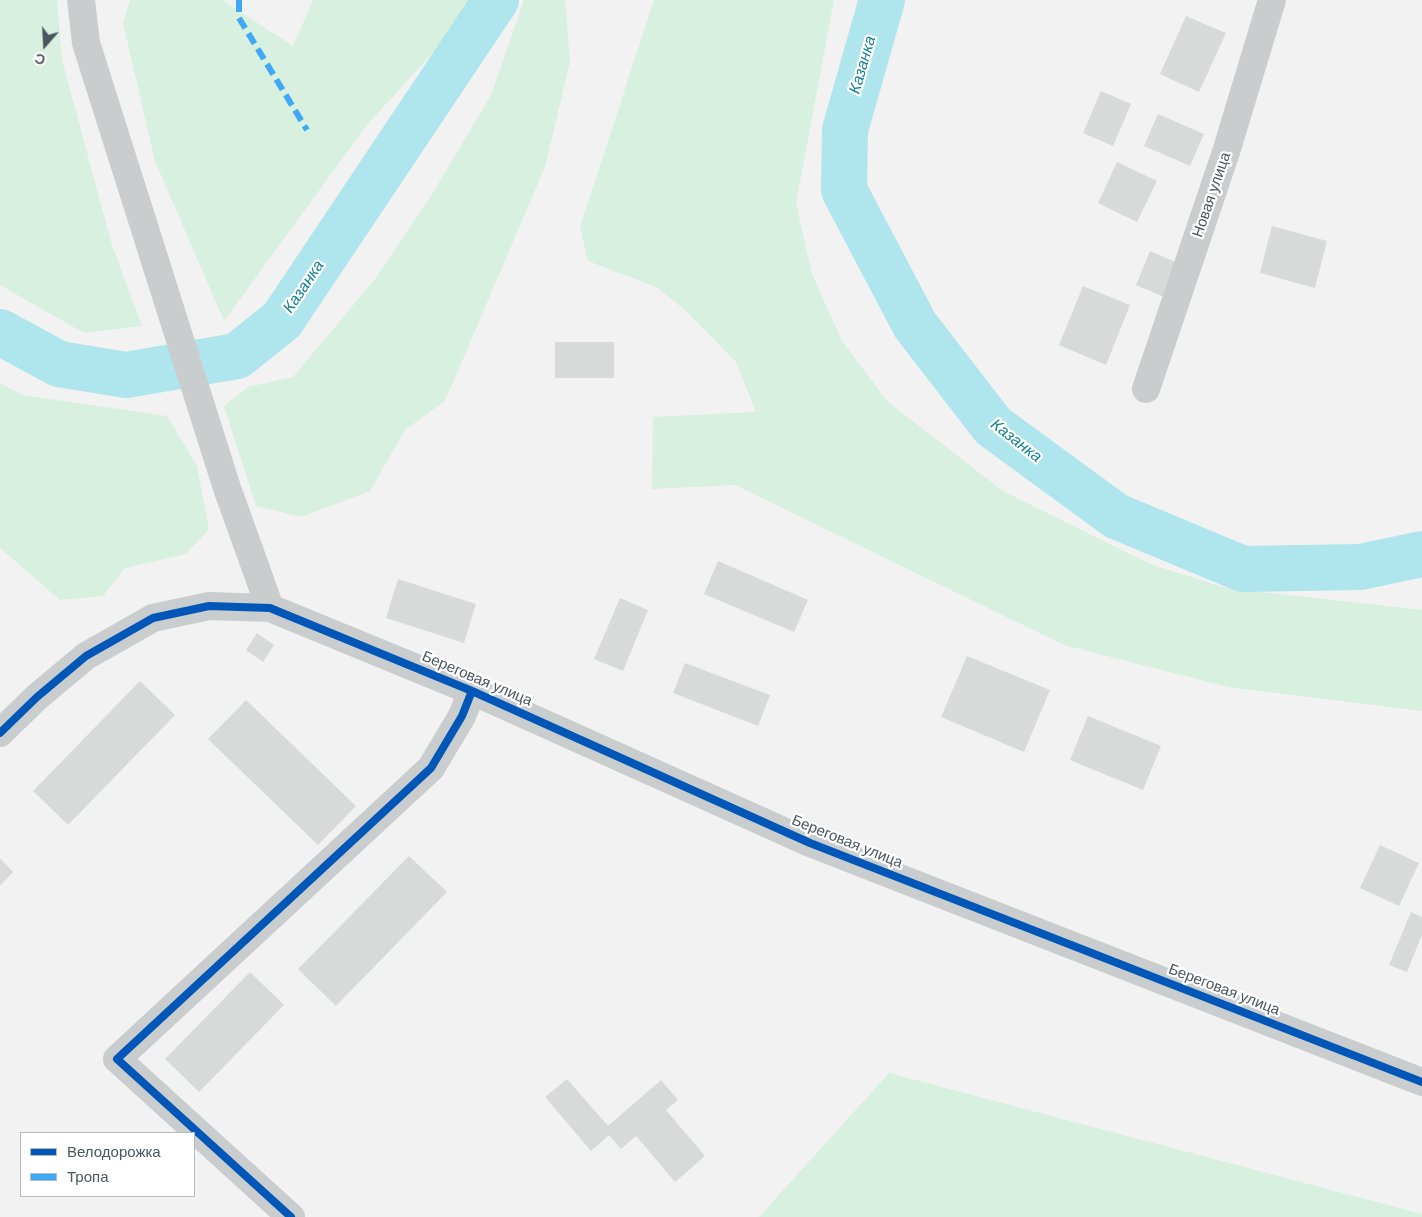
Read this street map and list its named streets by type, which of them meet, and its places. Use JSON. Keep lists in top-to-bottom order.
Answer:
{
  "streets": {
    "street": ["Новая улица", "Береговая улица"]
  },
  "water": ["Казанка"],
  "legend": ["Велодорожка", "Тропа"],
  "north": "bottom"
}
